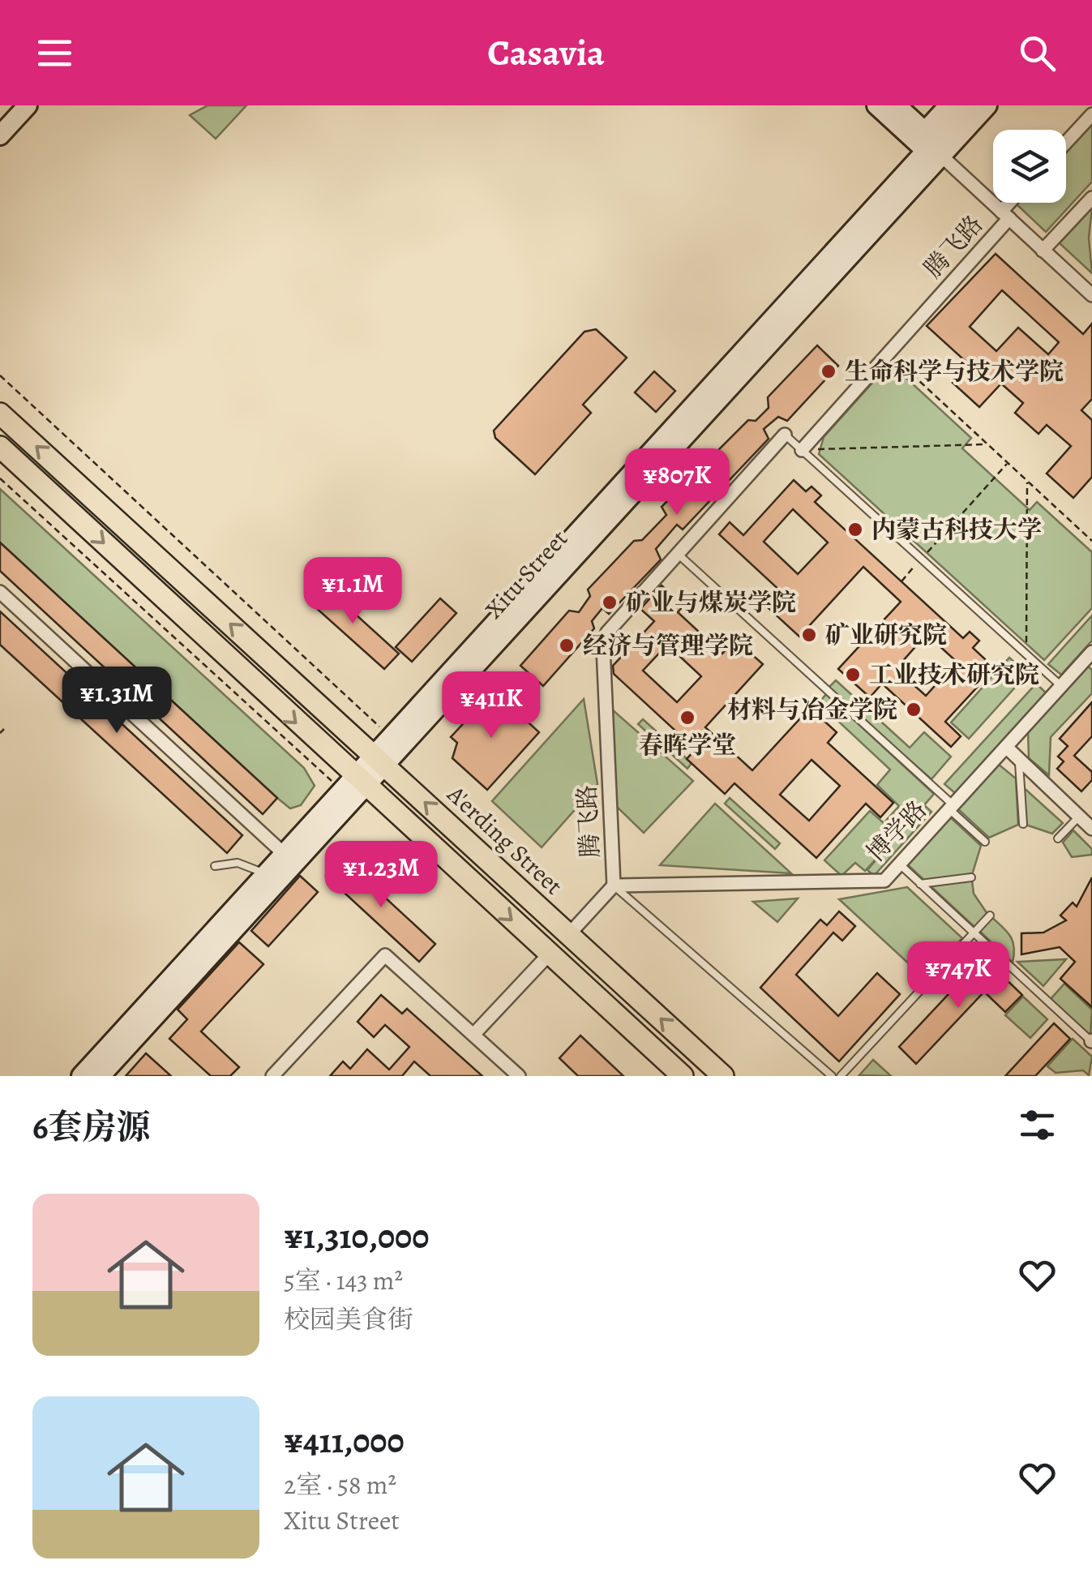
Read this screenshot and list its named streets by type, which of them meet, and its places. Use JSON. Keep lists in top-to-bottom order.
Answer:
{
  "streets": {
    "main road": ["Xitu Street", "A'erding Street"],
    "street": ["腾飞路", "博学路"]
  },
  "crossings": [
    ["腾飞路", "博学路"],
    ["Xitu Street", "A'erding Street"]
  ],
  "places": [
    "生命科学与技术学院",
    "内蒙古科技大学",
    "矿业与煤炭学院",
    "矿业研究院",
    "经济与管理学院",
    "工业技术研究院",
    "材料与冶金学院",
    "春晖学堂"
  ],
  "page": {
    "header": "Casavia",
    "price": [
      "¥807K",
      "¥1.1M",
      "¥1.31M",
      "¥411K",
      "¥1.23M",
      "¥747K"
    ],
    "heading": "6套房源",
    "list": [
      {
        "name": "¥1,310,000",
        "note": "5室 · 143 m² · 校园美食街"
      },
      {
        "name": "¥411,000",
        "note": "2室 · 58 m² · Xitu Street"
      }
    ]
  }
}
